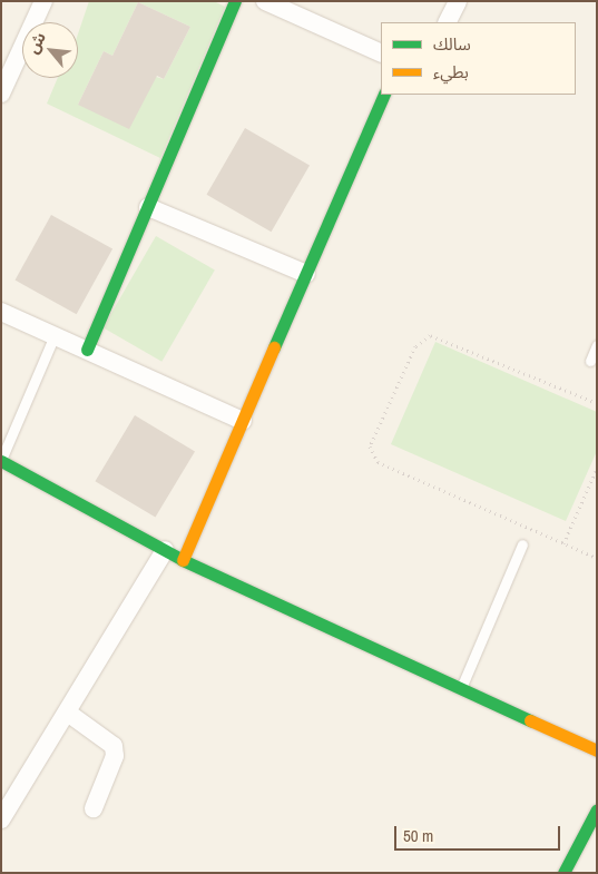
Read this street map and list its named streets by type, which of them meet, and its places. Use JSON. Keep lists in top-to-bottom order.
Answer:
{
  "legend": ["سالك", "بطيء"],
  "scale_bar": "50 m",
  "north": "top left"
}
